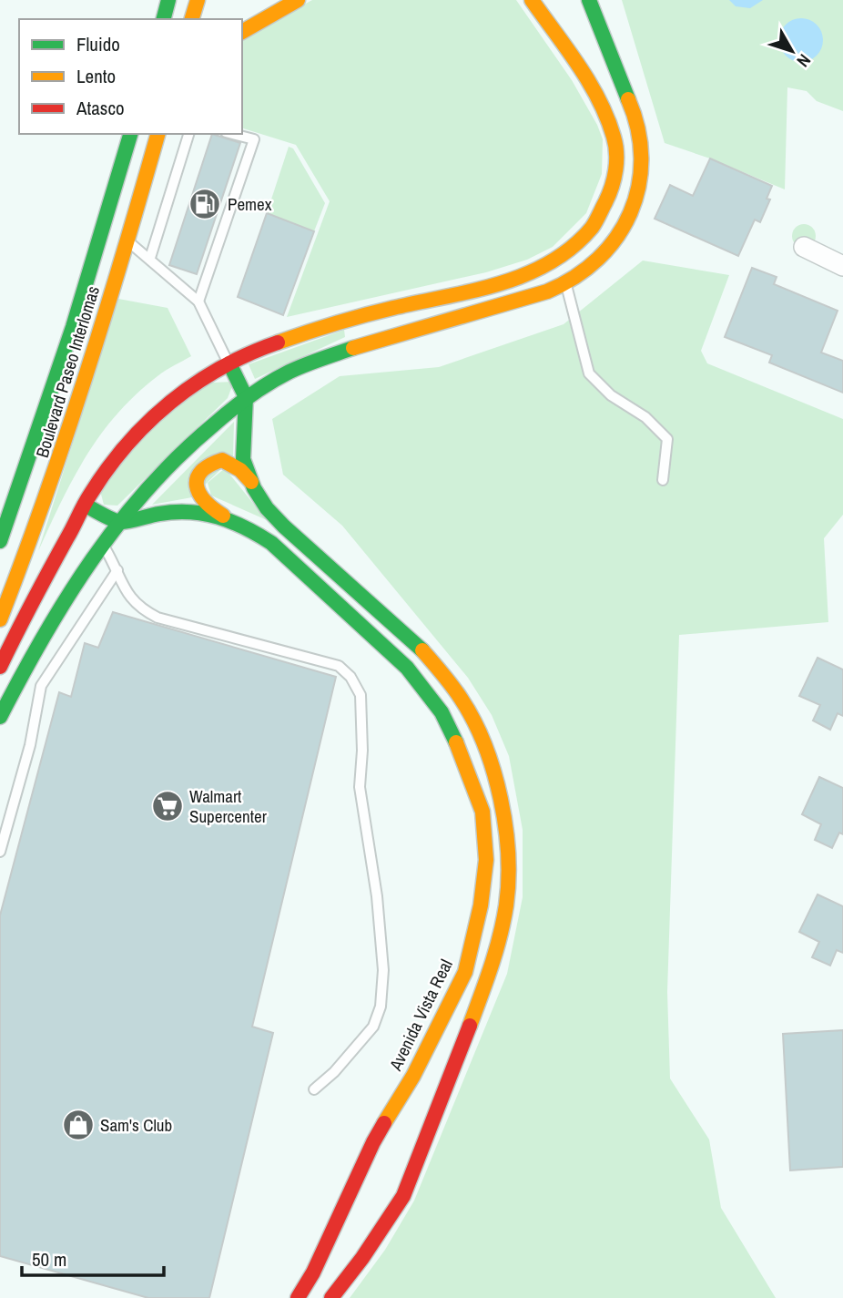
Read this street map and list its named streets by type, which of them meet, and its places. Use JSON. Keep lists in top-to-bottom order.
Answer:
{
  "streets": {
    "main road": ["Boulevard Paseo Interlomas", "Avenida Vista Real"]
  },
  "places": {
    "fuel station": ["Pemex"],
    "supermarket": ["Walmart Supercenter"],
    "shop": ["Sam's Club"]
  },
  "legend": ["Fluido", "Lento", "Atasco"],
  "scale_bar": "50 m",
  "north": "bottom right"
}
